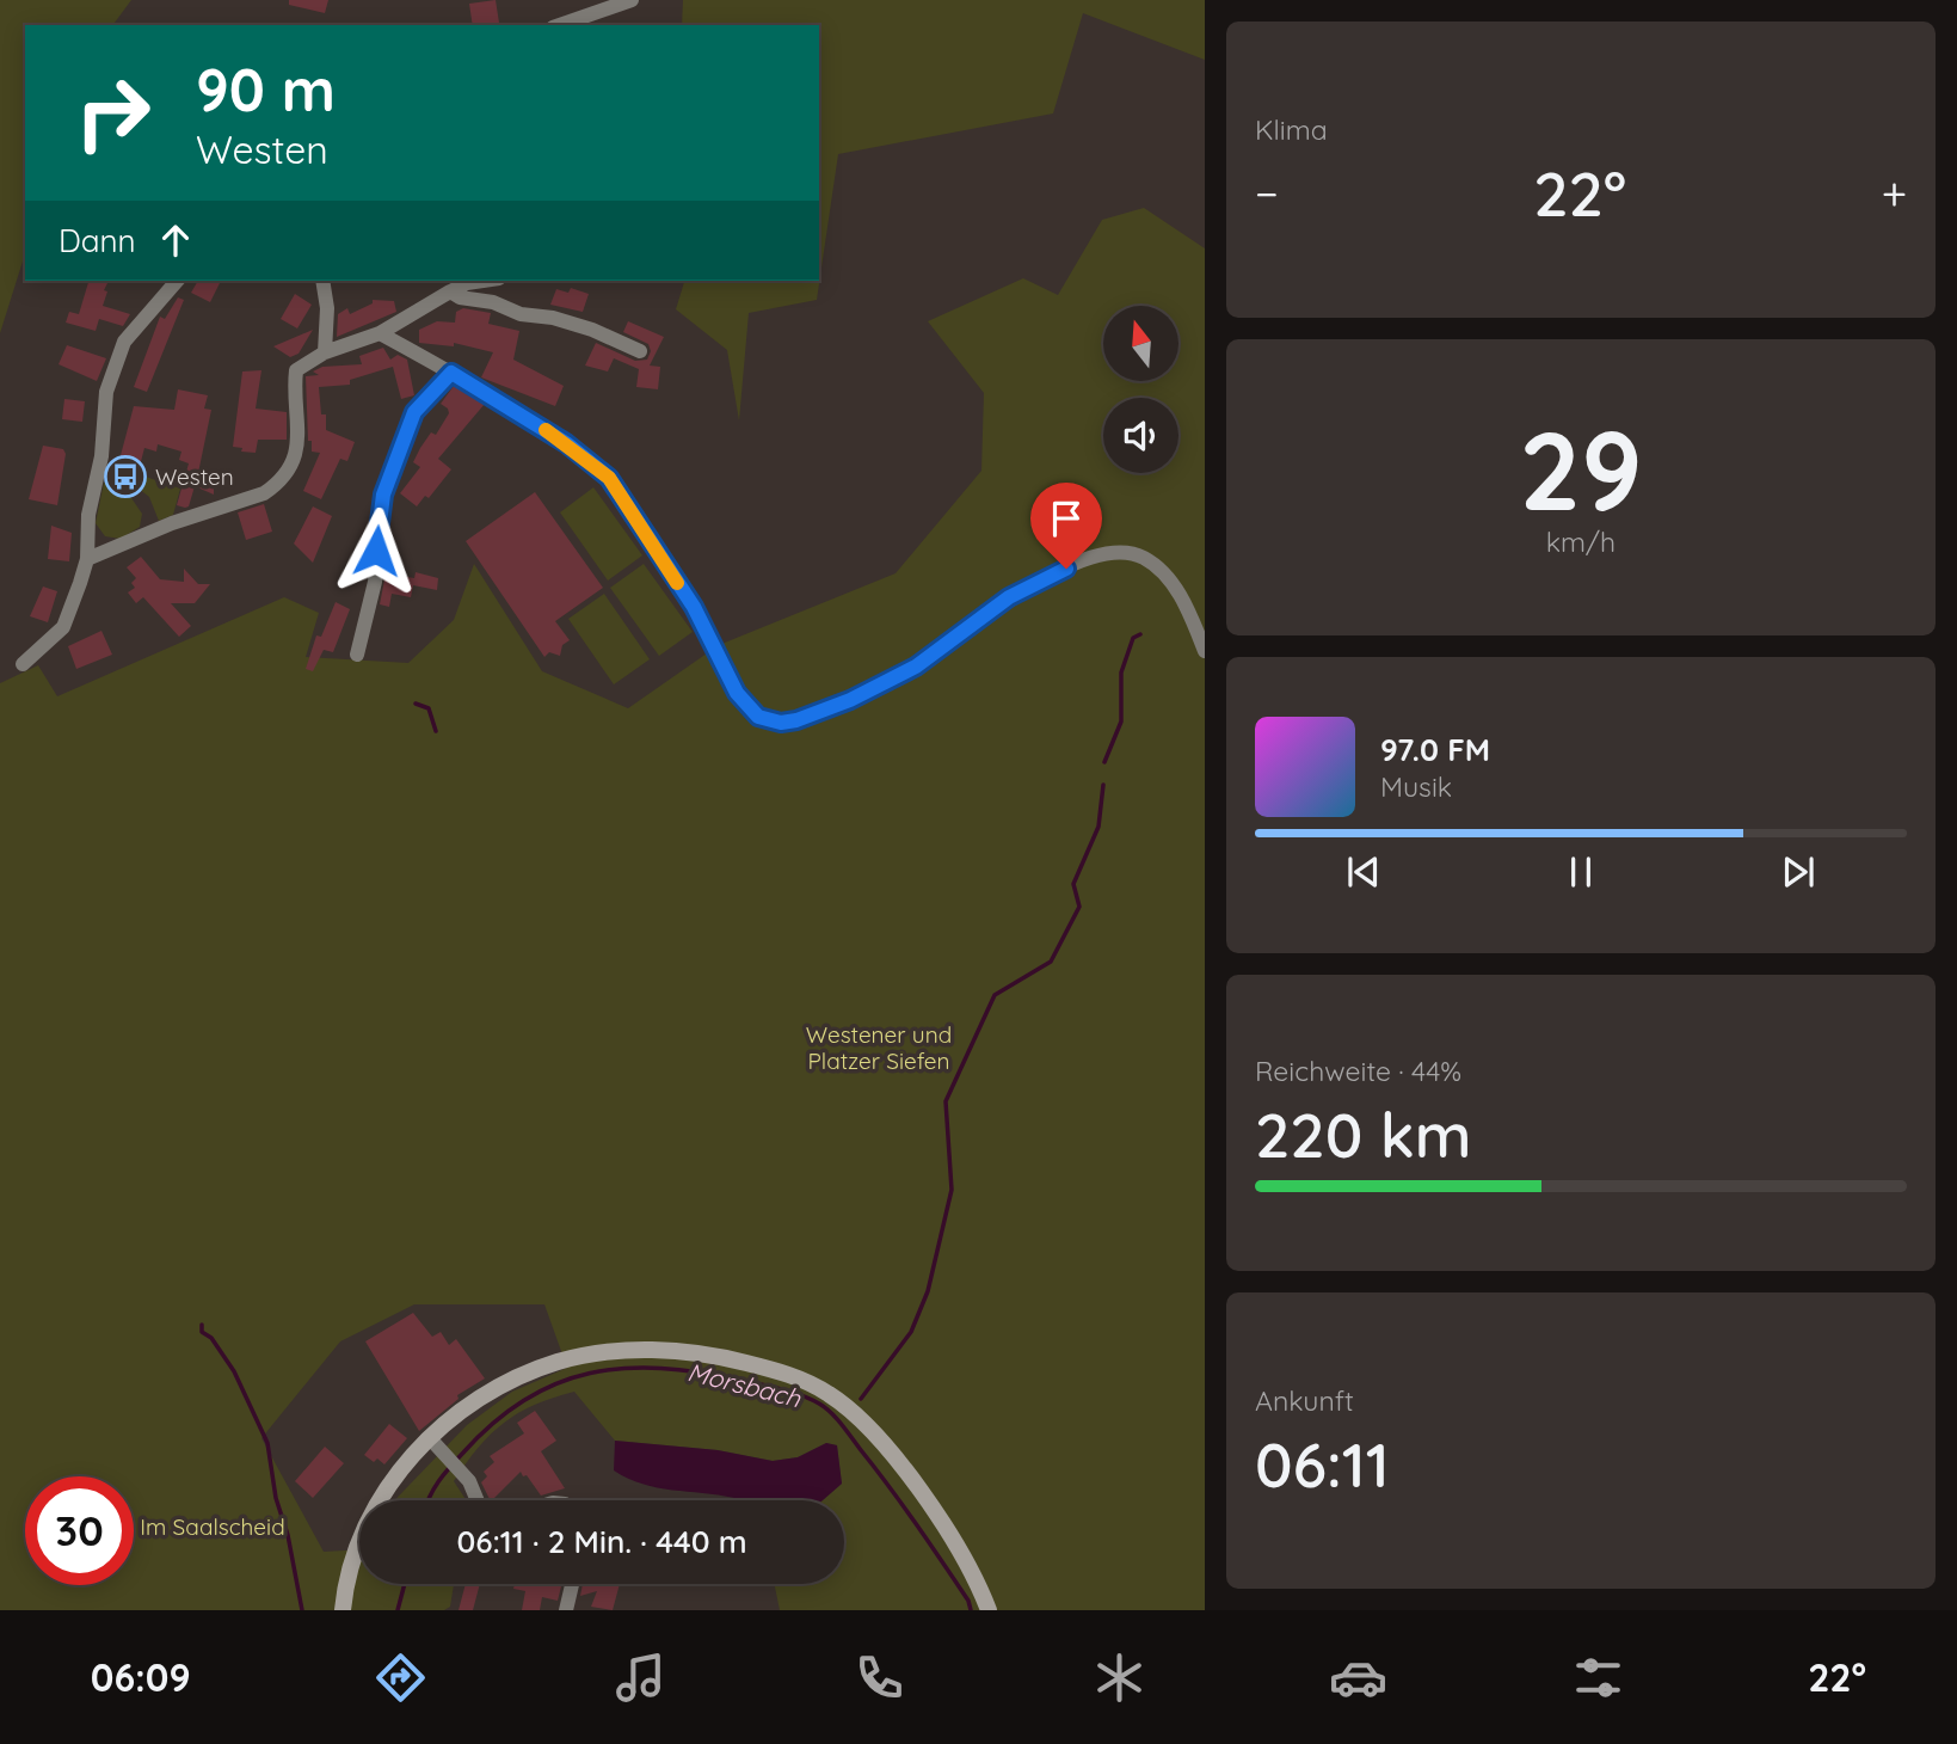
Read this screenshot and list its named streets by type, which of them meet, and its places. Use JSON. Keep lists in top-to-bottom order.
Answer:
{
  "water": ["Morsbach"],
  "parks": ["Westener und Platzer Siefen", "Im Saalscheid"],
  "places": {
    "bus stop": ["Westen"]
  },
  "north": "top",
  "page": {
    "tile": [
      "Klima",
      ["29", "km/h"],
      ["Reichweite · 44%", "220 km"],
      ["Ankunft", "06:11"]
    ],
    "turn": ["90 m", "Westen"],
    "heat": ["−", "22°", "+"],
    "then": "Dann",
    "song": ["97.0 FM", "Musik"],
    "limit": "30",
    "trip": "06:11 · 2 Min. · 440 m",
    "tabs": ["06:09", "22°"]
  }
}
